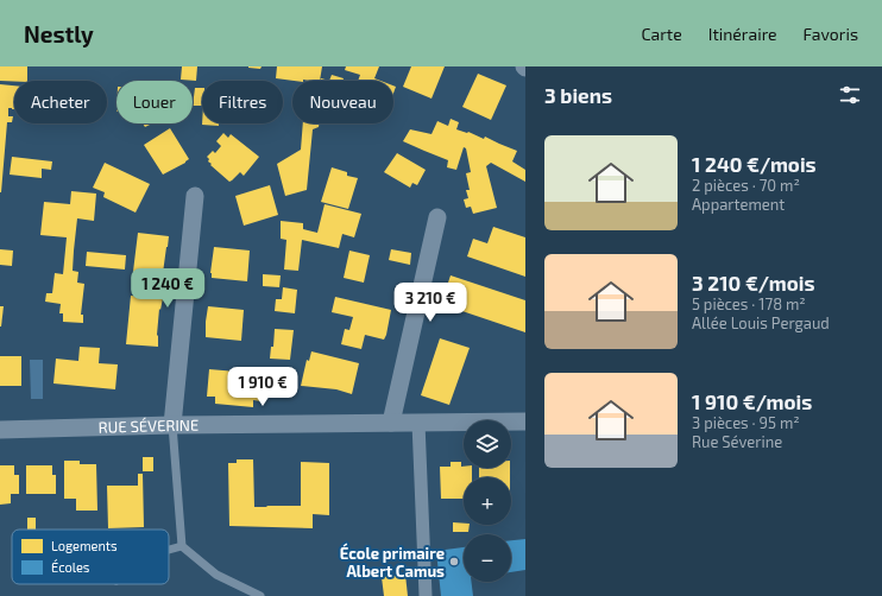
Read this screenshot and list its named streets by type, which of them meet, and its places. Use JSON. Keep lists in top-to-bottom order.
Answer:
{
  "streets": {
    "street": ["RUE SÉVERINE"]
  },
  "places": ["École primaire Albert Camus"],
  "legend": ["Logements", "Écoles"],
  "page": {
    "header": "Nestly",
    "nav": ["Carte", "Itinéraire", "Favoris"],
    "heading": "3 biens",
    "chip": [
      "Acheter",
      "Louer",
      "Filtres",
      "Nouveau"
    ],
    "list": [
      {
        "name": "1 240 €/mois",
        "note": "2 pièces · 70 m² · Appartement"
      },
      {
        "name": "3 210 €/mois",
        "note": "5 pièces · 178 m² · Allée Louis Pergaud"
      },
      {
        "name": "1 910 €/mois",
        "note": "3 pièces · 95 m² · Rue Séverine"
      }
    ],
    "price": ["1 240 €", "3 210 €", "1 910 €"],
    "map_buttons": ["+", "−"]
  }
}
